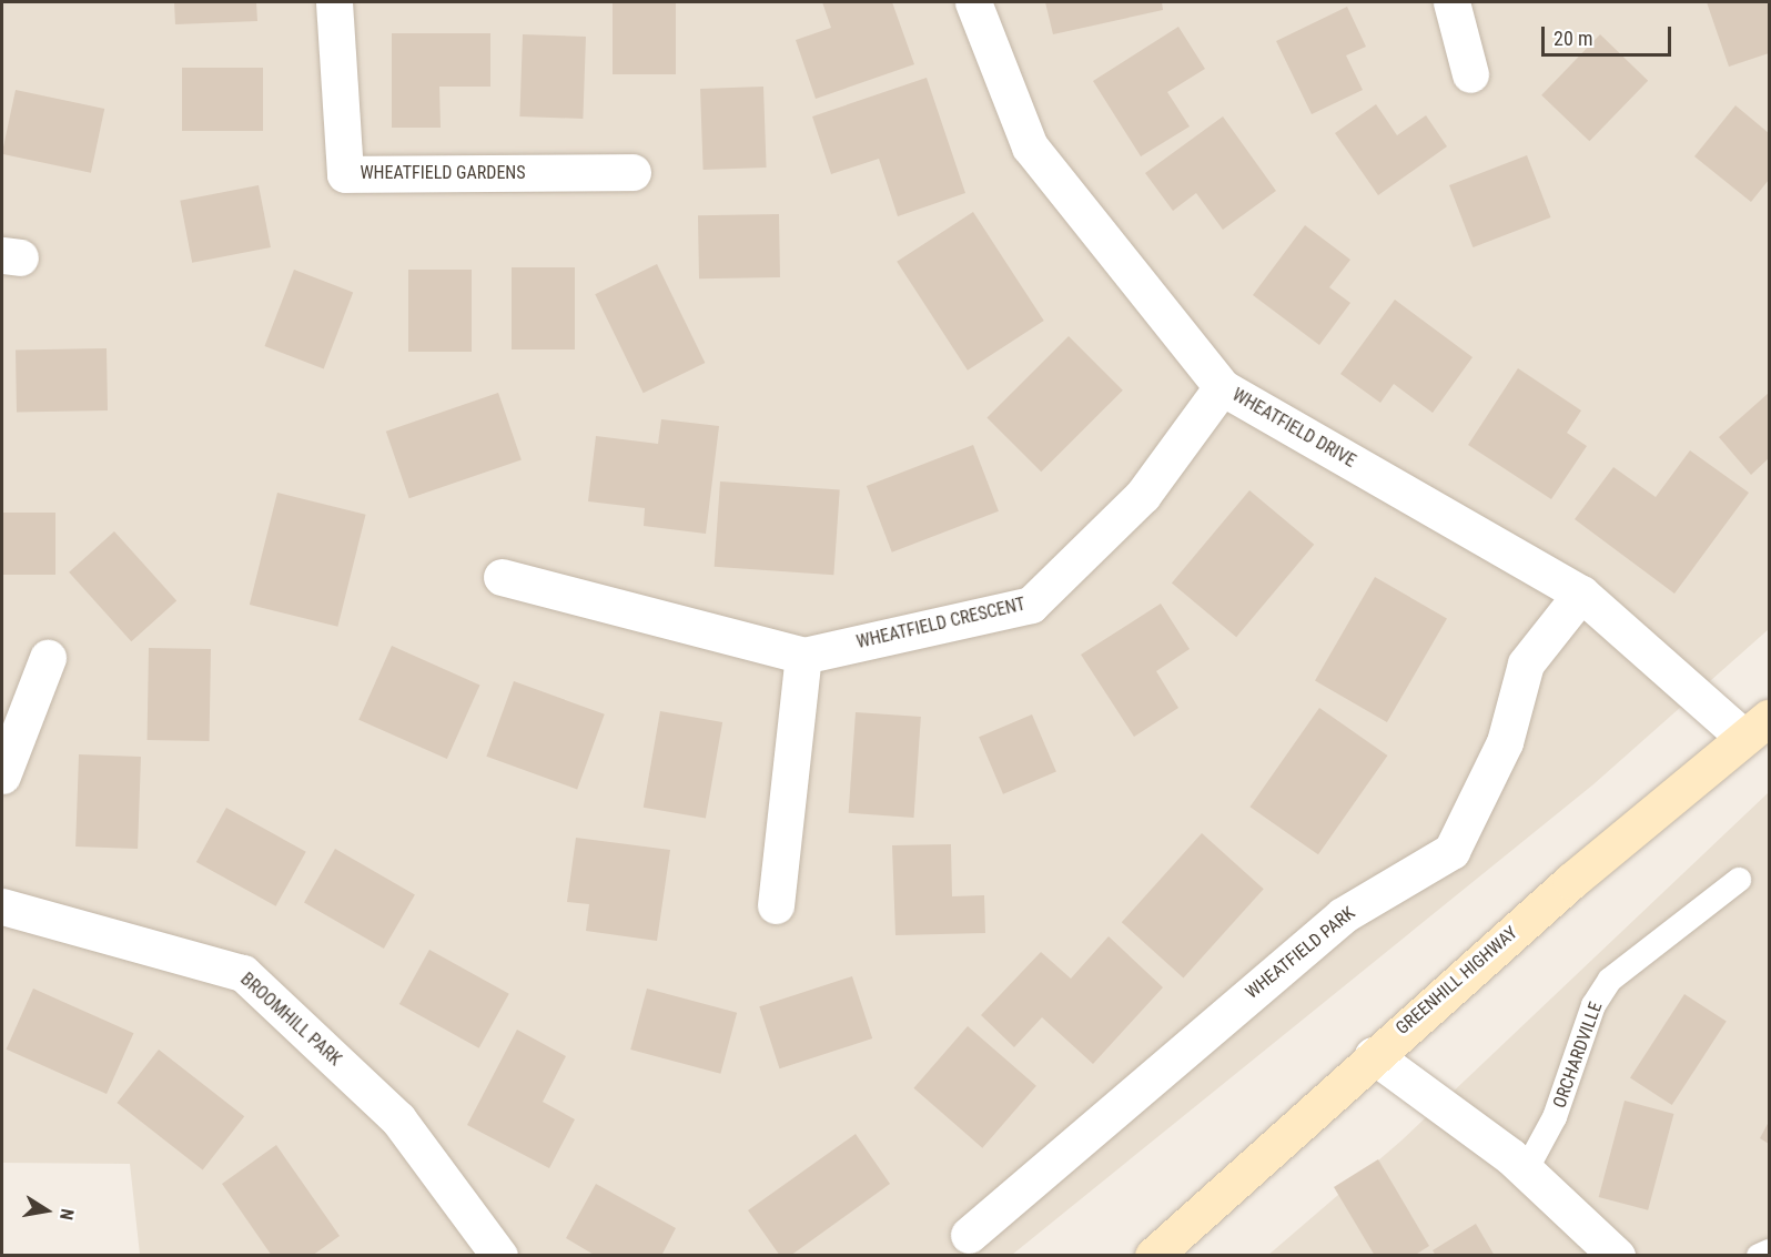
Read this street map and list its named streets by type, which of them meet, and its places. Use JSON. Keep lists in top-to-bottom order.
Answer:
{
  "streets": {
    "main road": ["GREENHILL HIGHWAY"],
    "street": [
      "WHEATFIELD GARDENS",
      "WHEATFIELD DRIVE",
      "WHEATFIELD CRESCENT",
      "WHEATFIELD PARK",
      "BROOMHILL PARK"
    ],
    "lane": ["ORCHARDVILLE"]
  },
  "crossings": [
    ["WHEATFIELD DRIVE", "WHEATFIELD CRESCENT"],
    ["WHEATFIELD DRIVE", "WHEATFIELD PARK"],
    ["WHEATFIELD DRIVE", "GREENHILL HIGHWAY"]
  ],
  "scale_bar": "20 m",
  "north": "right"
}
